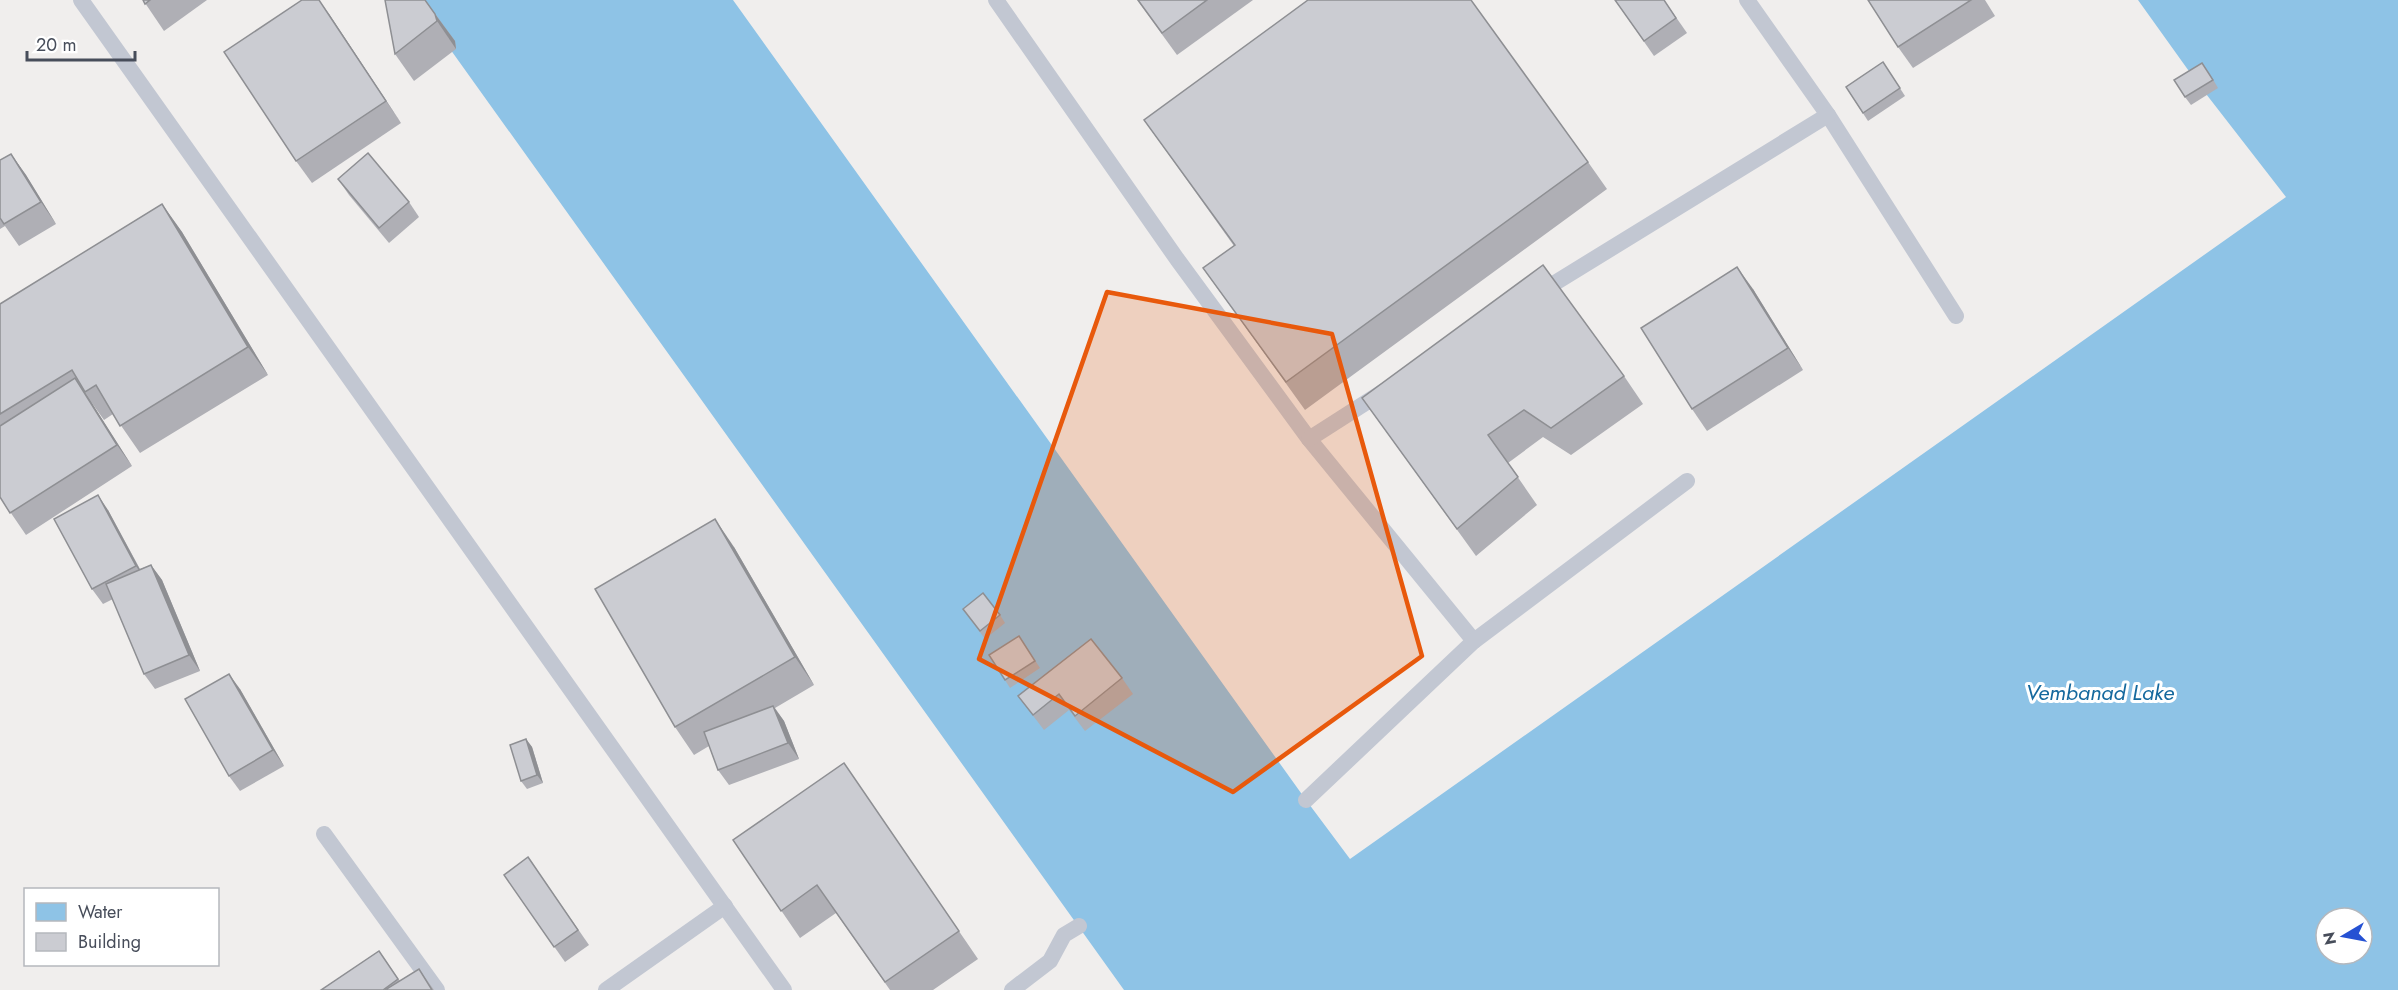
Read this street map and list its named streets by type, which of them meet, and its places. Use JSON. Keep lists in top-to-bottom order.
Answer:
{
  "water": ["Vembanad Lake"],
  "legend": ["Water", "Building"],
  "scale_bar": "20 m",
  "north": "left"
}
